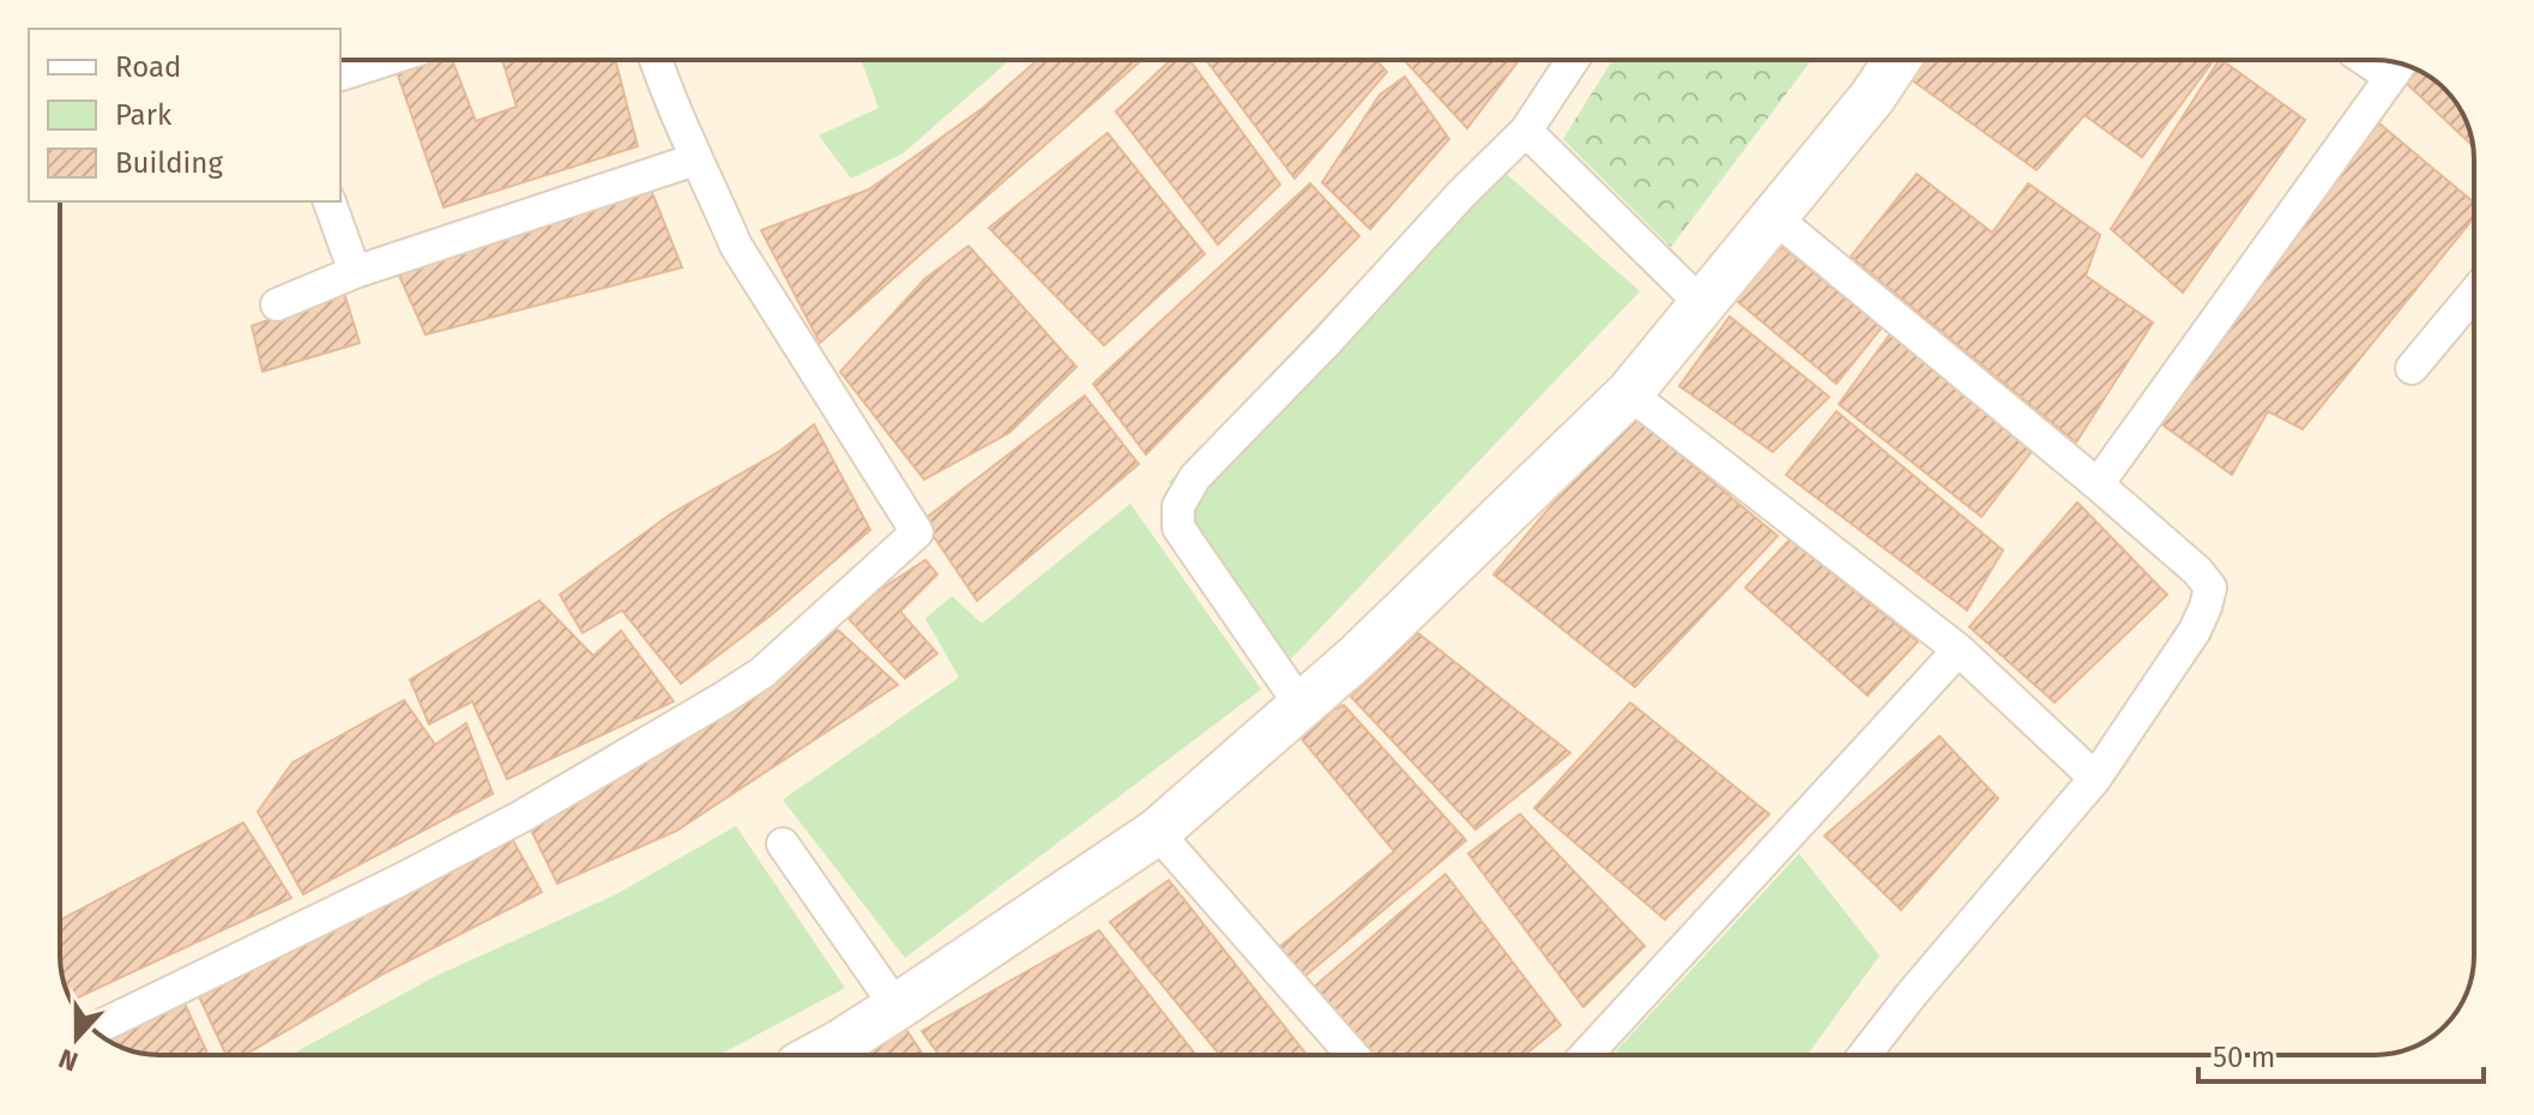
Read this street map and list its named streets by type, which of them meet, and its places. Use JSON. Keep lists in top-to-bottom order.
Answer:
{
  "legend": ["Road", "Park", "Building"],
  "scale_bar": "50 m",
  "north": "bottom"
}
